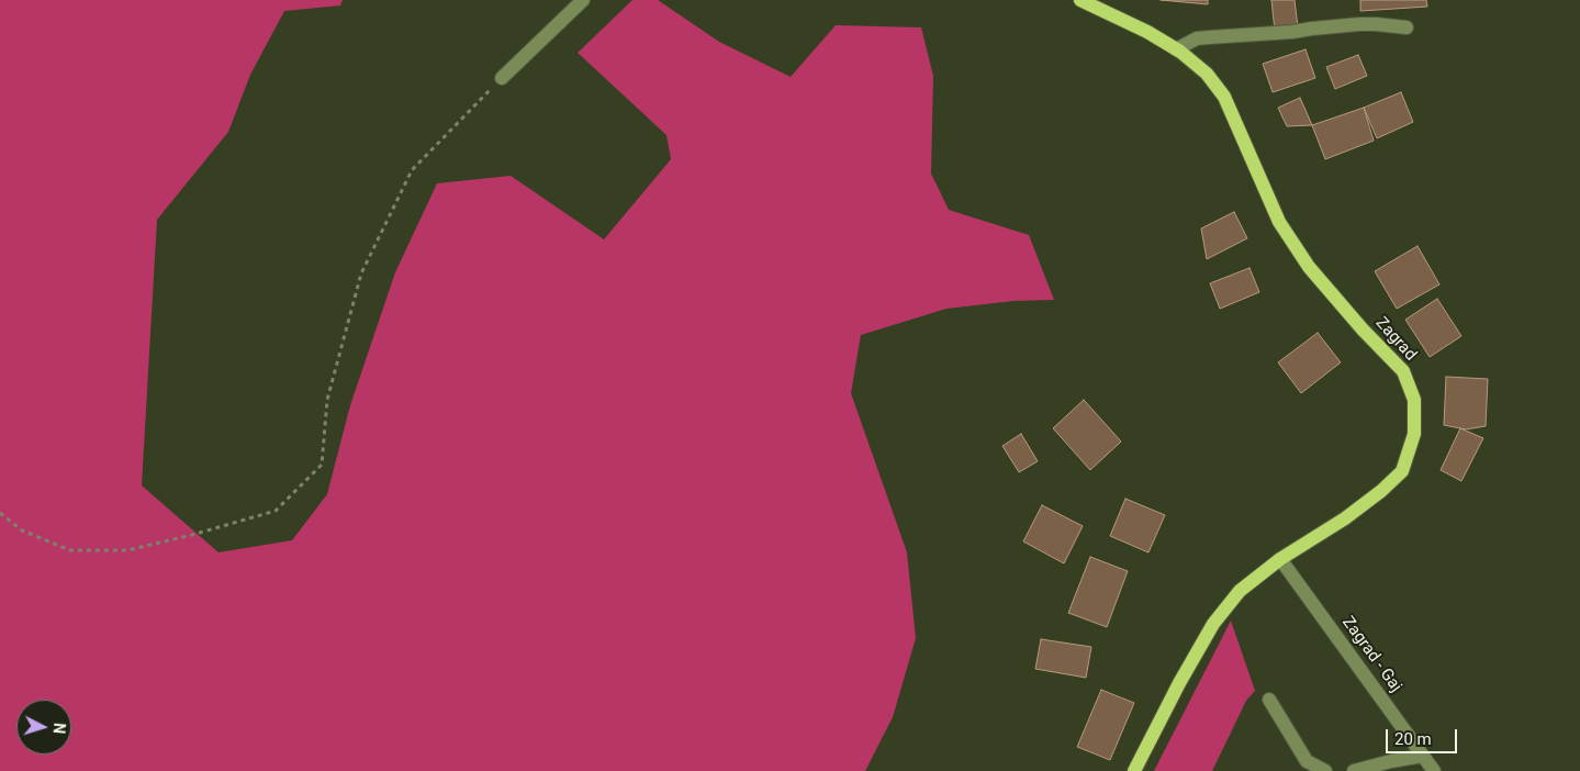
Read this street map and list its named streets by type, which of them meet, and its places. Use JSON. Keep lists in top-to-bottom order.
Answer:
{
  "streets": {
    "main road": ["Zagrad"],
    "street": ["Zagrad - Gaj"]
  },
  "crossings": [
    ["Zagrad", "Zagrad - Gaj"]
  ],
  "scale_bar": "20 m",
  "north": "right"
}
